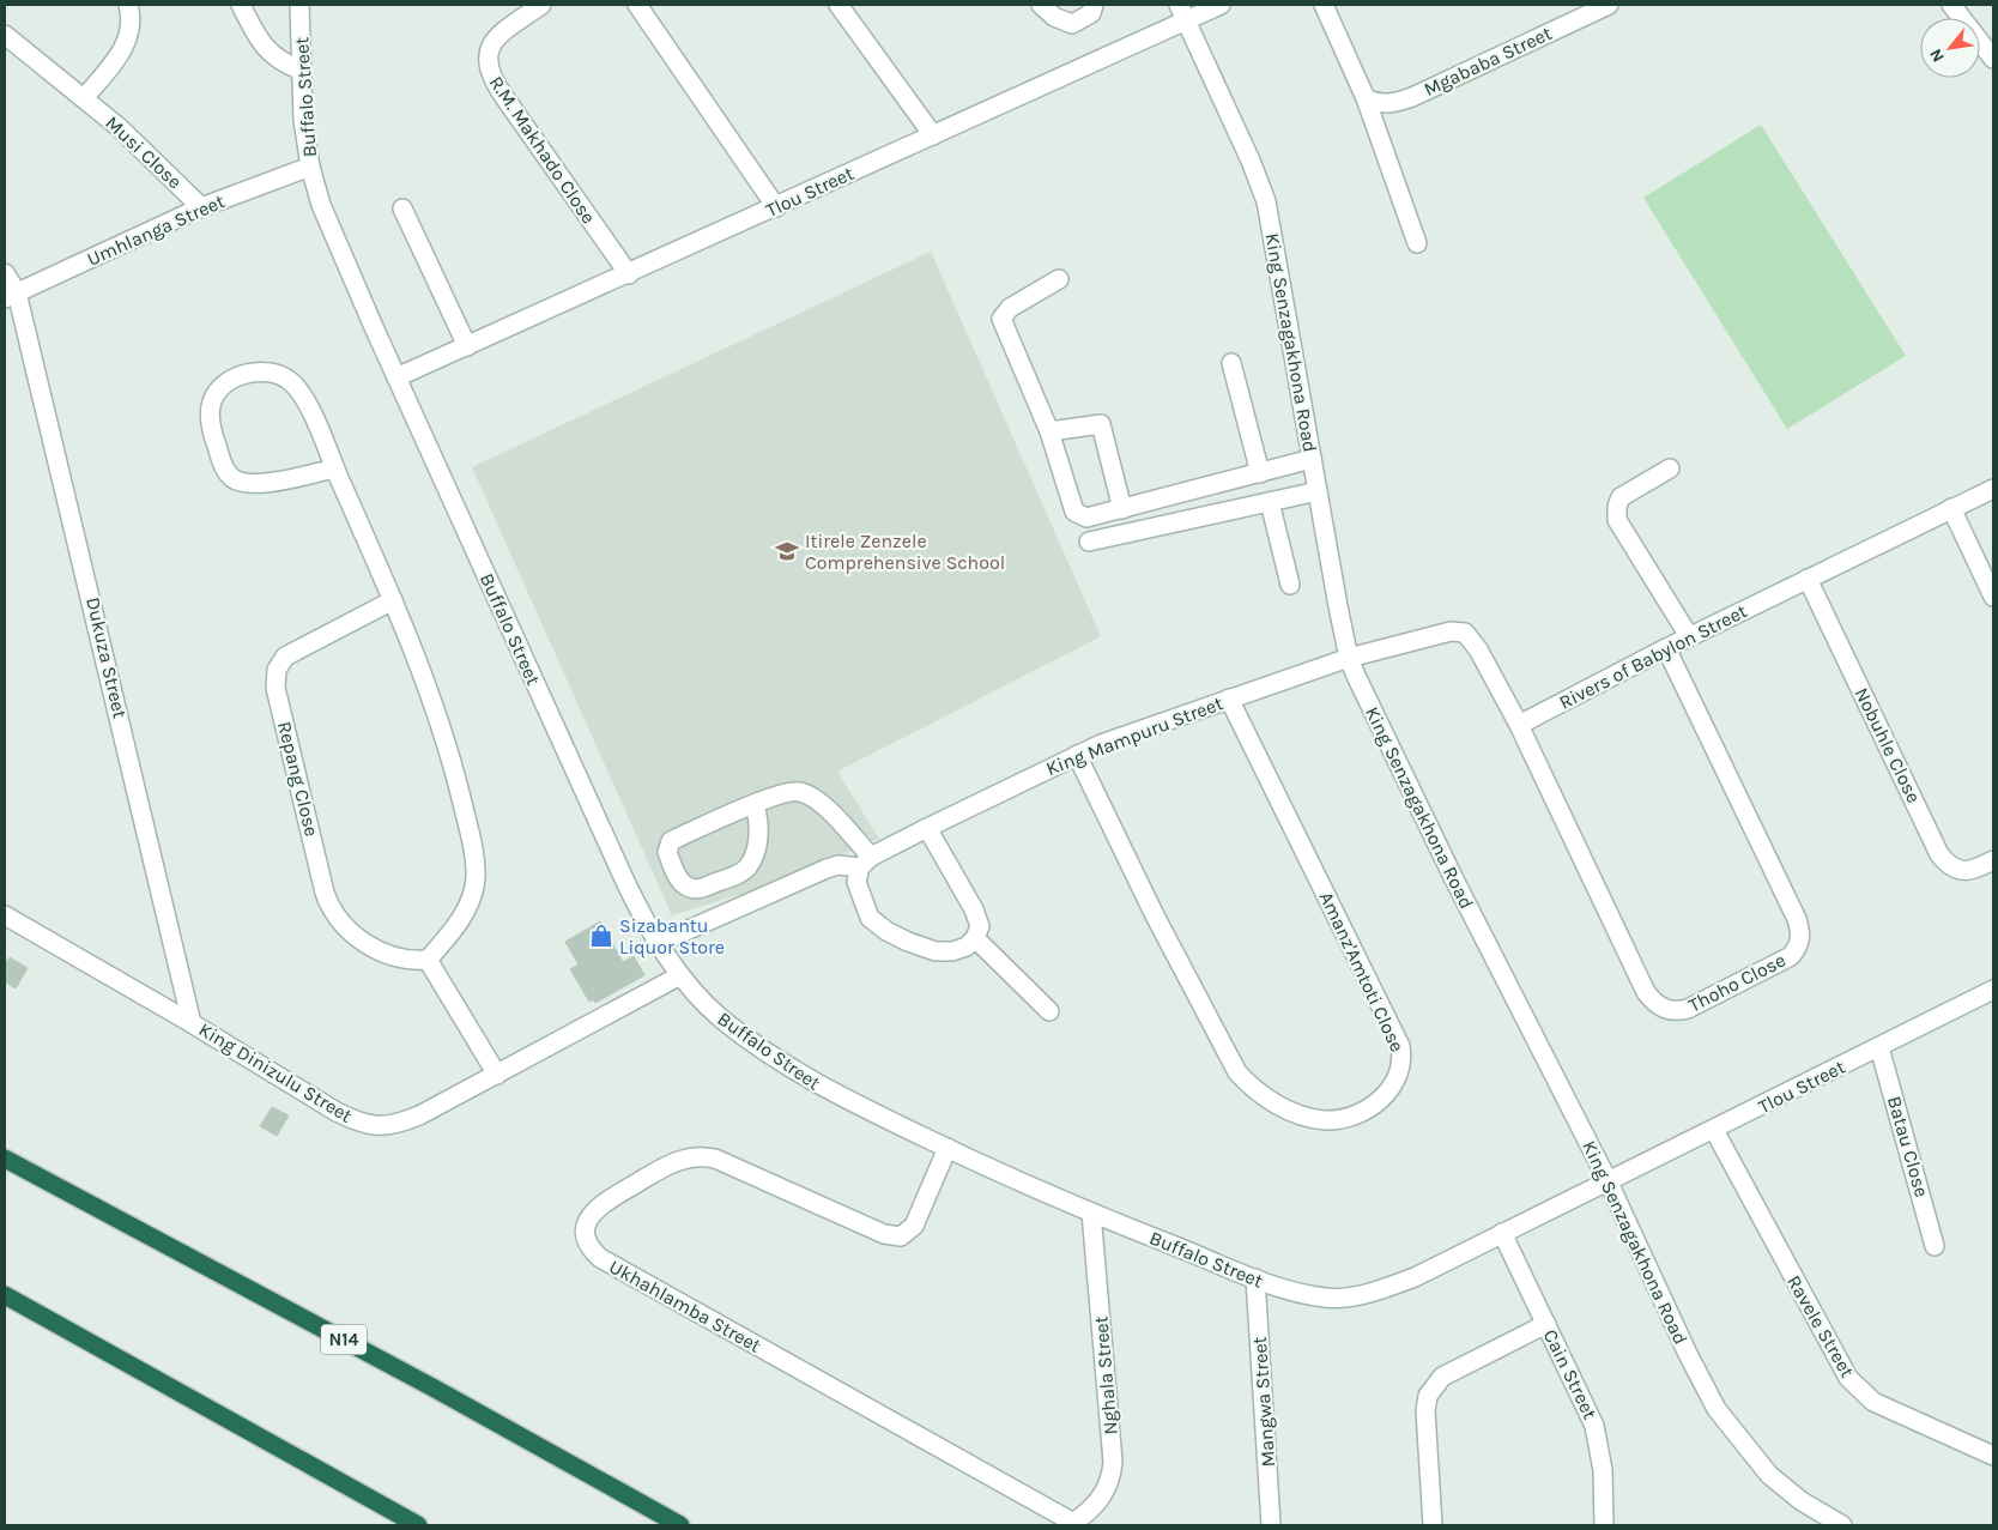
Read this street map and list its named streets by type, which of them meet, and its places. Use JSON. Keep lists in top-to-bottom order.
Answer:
{
  "streets": {
    "highway": ["N14"],
    "street": [
      "Mgababa Street",
      "Buffalo Street",
      "R.M. Makhado Close",
      "Musi Close",
      "Tlou Street",
      "Umhlanga Street",
      "King Senzagakhona Road",
      "Rivers of Babylon Street",
      "Dukuza Street",
      "King Mampuru Street",
      "Nobuhle Close",
      "Repang Close",
      "Amanz'Amtoti Close",
      "Thoho Close",
      "King Dinizulu Street",
      "Batau Close",
      "Ukhahlamba Street",
      "Ravele Street",
      "Cain Street",
      "Nghala Street",
      "Mangwa Street"
    ]
  },
  "crossings": [
    ["Buffalo Street", "Tlou Street"],
    ["Buffalo Street", "Umhlanga Street"],
    ["Buffalo Street", "King Senzagakhona Road"],
    ["Buffalo Street", "King Mampuru Street"],
    ["Buffalo Street", "King Dinizulu Street"],
    ["Buffalo Street", "Ukhahlamba Street"],
    ["Buffalo Street", "Cain Street"],
    ["Buffalo Street", "Nghala Street"],
    ["Buffalo Street", "Mangwa Street"],
    ["R.M. Makhado Close", "Tlou Street"],
    ["Musi Close", "Umhlanga Street"],
    ["Tlou Street", "King Senzagakhona Road"],
    ["Tlou Street", "Batau Close"],
    ["Tlou Street", "Ravele Street"],
    ["Umhlanga Street", "Dukuza Street"],
    ["King Senzagakhona Road", "King Mampuru Street"],
    ["Rivers of Babylon Street", "Nobuhle Close"],
    ["Rivers of Babylon Street", "Thoho Close"],
    ["Dukuza Street", "King Dinizulu Street"],
    ["King Mampuru Street", "Amanz'Amtoti Close"],
    ["Ukhahlamba Street", "Nghala Street"]
  ],
  "places": {
    "school or university": ["Itirele Zenzele Comprehensive School"],
    "shop": ["Sizabantu Liquor Store"]
  },
  "north": "bottom left"
}
